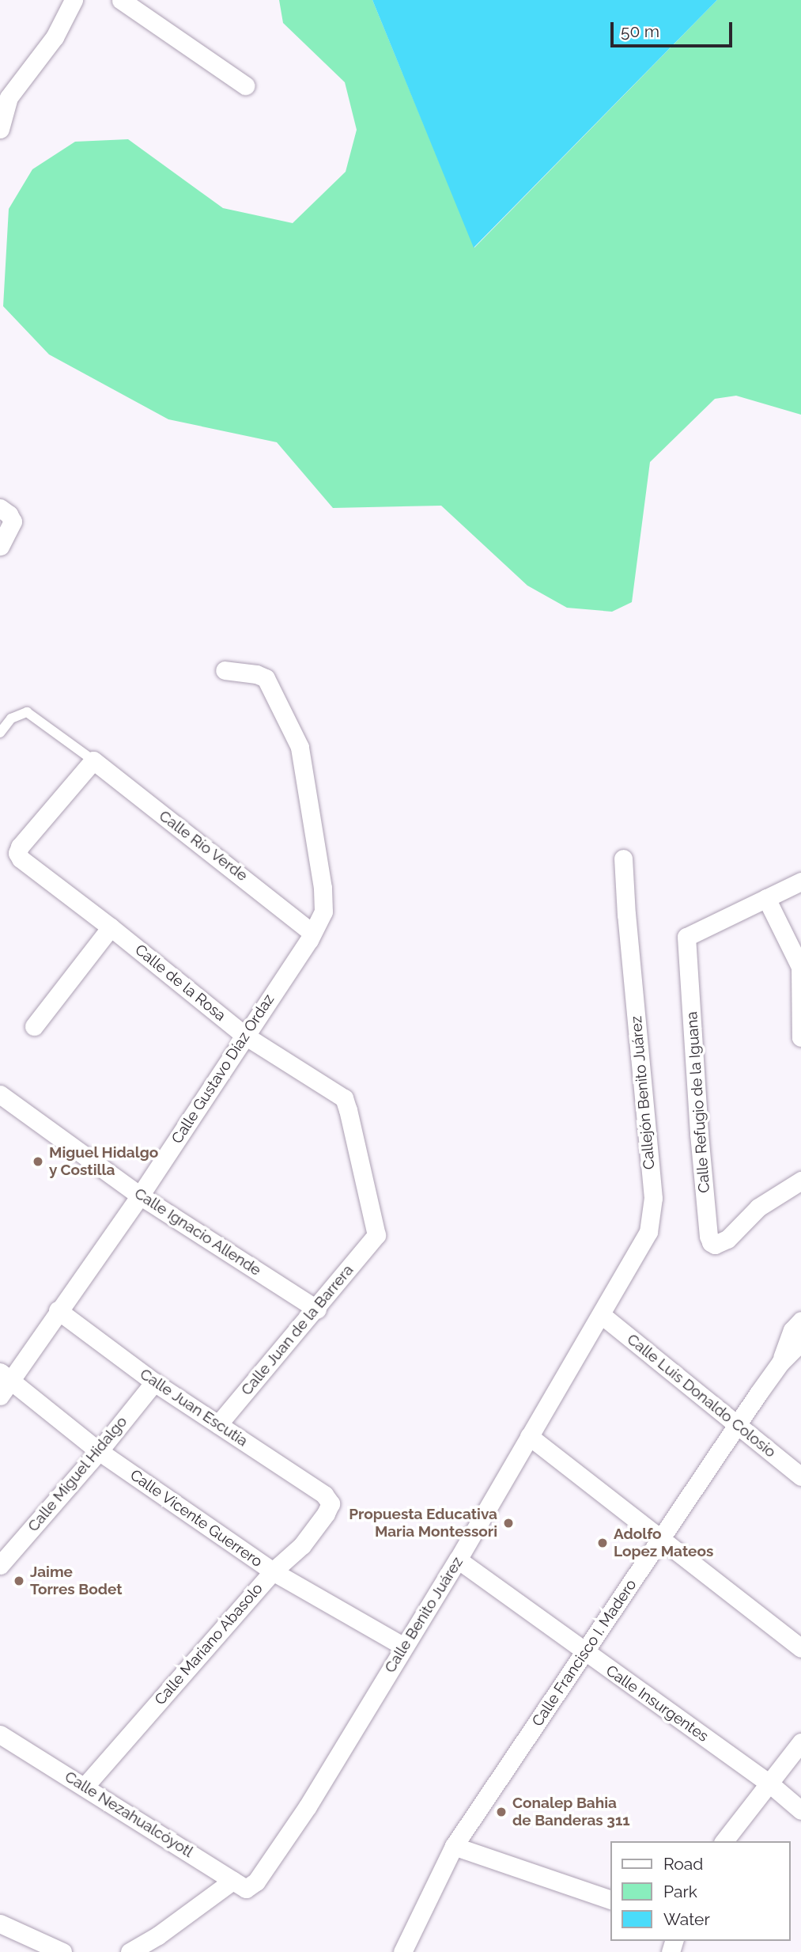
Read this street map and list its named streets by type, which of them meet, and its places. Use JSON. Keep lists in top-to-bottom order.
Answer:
{
  "streets": {
    "street": [
      "Calle Río Verde",
      "Calle de la Rosa",
      "Calle Gustavo Díaz Ordaz",
      "Callejón Benito Juárez",
      "Calle Refugio de la Iguana",
      "Calle Ignacio Allende",
      "Calle Juan de la Barrera",
      "Calle Luis Donaldo Colosio",
      "Calle Juan Escutia",
      "Calle Miguel Hidalgo",
      "Calle Vicente Guerrero",
      "Calle Benito Juárez",
      "Calle Mariano Abasolo",
      "Calle Francisco I. Madero",
      "Calle Insurgentes",
      "Calle Nezahualcóyotl"
    ]
  },
  "crossings": [
    ["Calle Río Verde", "Calle de la Rosa"],
    ["Calle Río Verde", "Calle Gustavo Díaz Ordaz"],
    ["Calle de la Rosa", "Calle Gustavo Díaz Ordaz"],
    ["Calle de la Rosa", "Calle Juan de la Barrera"],
    ["Calle Gustavo Díaz Ordaz", "Calle Ignacio Allende"],
    ["Calle Gustavo Díaz Ordaz", "Calle Juan Escutia"],
    ["Calle Gustavo Díaz Ordaz", "Calle Vicente Guerrero"],
    ["Callejón Benito Juárez", "Calle Luis Donaldo Colosio"],
    ["Callejón Benito Juárez", "Calle Benito Juárez"],
    ["Calle Ignacio Allende", "Calle Juan de la Barrera"],
    ["Calle Juan de la Barrera", "Calle Juan Escutia"],
    ["Calle Luis Donaldo Colosio", "Calle Benito Juárez"],
    ["Calle Luis Donaldo Colosio", "Calle Francisco I. Madero"],
    ["Calle Juan Escutia", "Calle Miguel Hidalgo"],
    ["Calle Juan Escutia", "Calle Mariano Abasolo"],
    ["Calle Miguel Hidalgo", "Calle Vicente Guerrero"],
    ["Calle Vicente Guerrero", "Calle Benito Juárez"],
    ["Calle Vicente Guerrero", "Calle Mariano Abasolo"],
    ["Calle Benito Juárez", "Calle Insurgentes"],
    ["Calle Benito Juárez", "Calle Nezahualcóyotl"],
    ["Calle Mariano Abasolo", "Calle Nezahualcóyotl"],
    ["Calle Francisco I. Madero", "Calle Insurgentes"]
  ],
  "places": [
    "Miguel Hidalgo y Costilla",
    "Propuesta Educativa Maria Montessori",
    "Adolfo Lopez Mateos",
    "Jaime Torres Bodet",
    "Conalep Bahia de Banderas 311"
  ],
  "legend": ["Road", "Park", "Water"],
  "scale_bar": "50 m"
}
